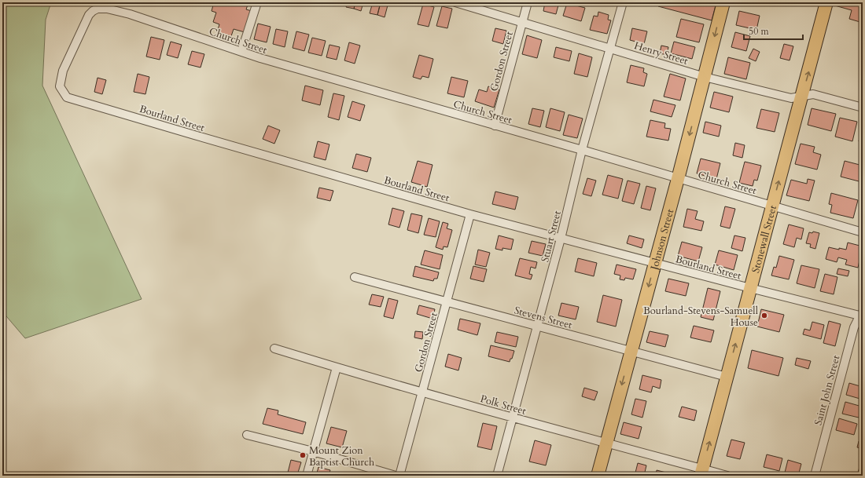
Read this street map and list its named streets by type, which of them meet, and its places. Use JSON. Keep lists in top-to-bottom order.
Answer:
{
  "streets": {
    "main road": ["Stonewall Street", "Johnson Street"],
    "street": [
      "Church Street",
      "Henry Street",
      "Gordon Street",
      "Bourland Street",
      "Stuart Street",
      "Stevens Street",
      "Saint John Street",
      "Polk Street"
    ]
  },
  "crossings": [
    ["Church Street", "Gordon Street"],
    ["Church Street", "Bourland Street"],
    ["Church Street", "Stuart Street"],
    ["Church Street", "Stonewall Street"],
    ["Church Street", "Johnson Street"],
    ["Henry Street", "Gordon Street"],
    ["Henry Street", "Stuart Street"],
    ["Henry Street", "Stonewall Street"],
    ["Henry Street", "Johnson Street"],
    ["Gordon Street", "Bourland Street"],
    ["Gordon Street", "Stevens Street"],
    ["Gordon Street", "Polk Street"],
    ["Bourland Street", "Stuart Street"],
    ["Bourland Street", "Stonewall Street"],
    ["Bourland Street", "Johnson Street"],
    ["Bourland Street", "Saint John Street"],
    ["Stuart Street", "Stevens Street"],
    ["Stuart Street", "Polk Street"],
    ["Stonewall Street", "Stevens Street"],
    ["Stonewall Street", "Polk Street"],
    ["Johnson Street", "Stevens Street"],
    ["Johnson Street", "Polk Street"]
  ],
  "one_way": ["Stonewall Street", "Johnson Street"],
  "places": ["Bourland-Stevens-Samuell House", "Mount Zion Baptist Church"],
  "scale_bar": "50 m"
}
